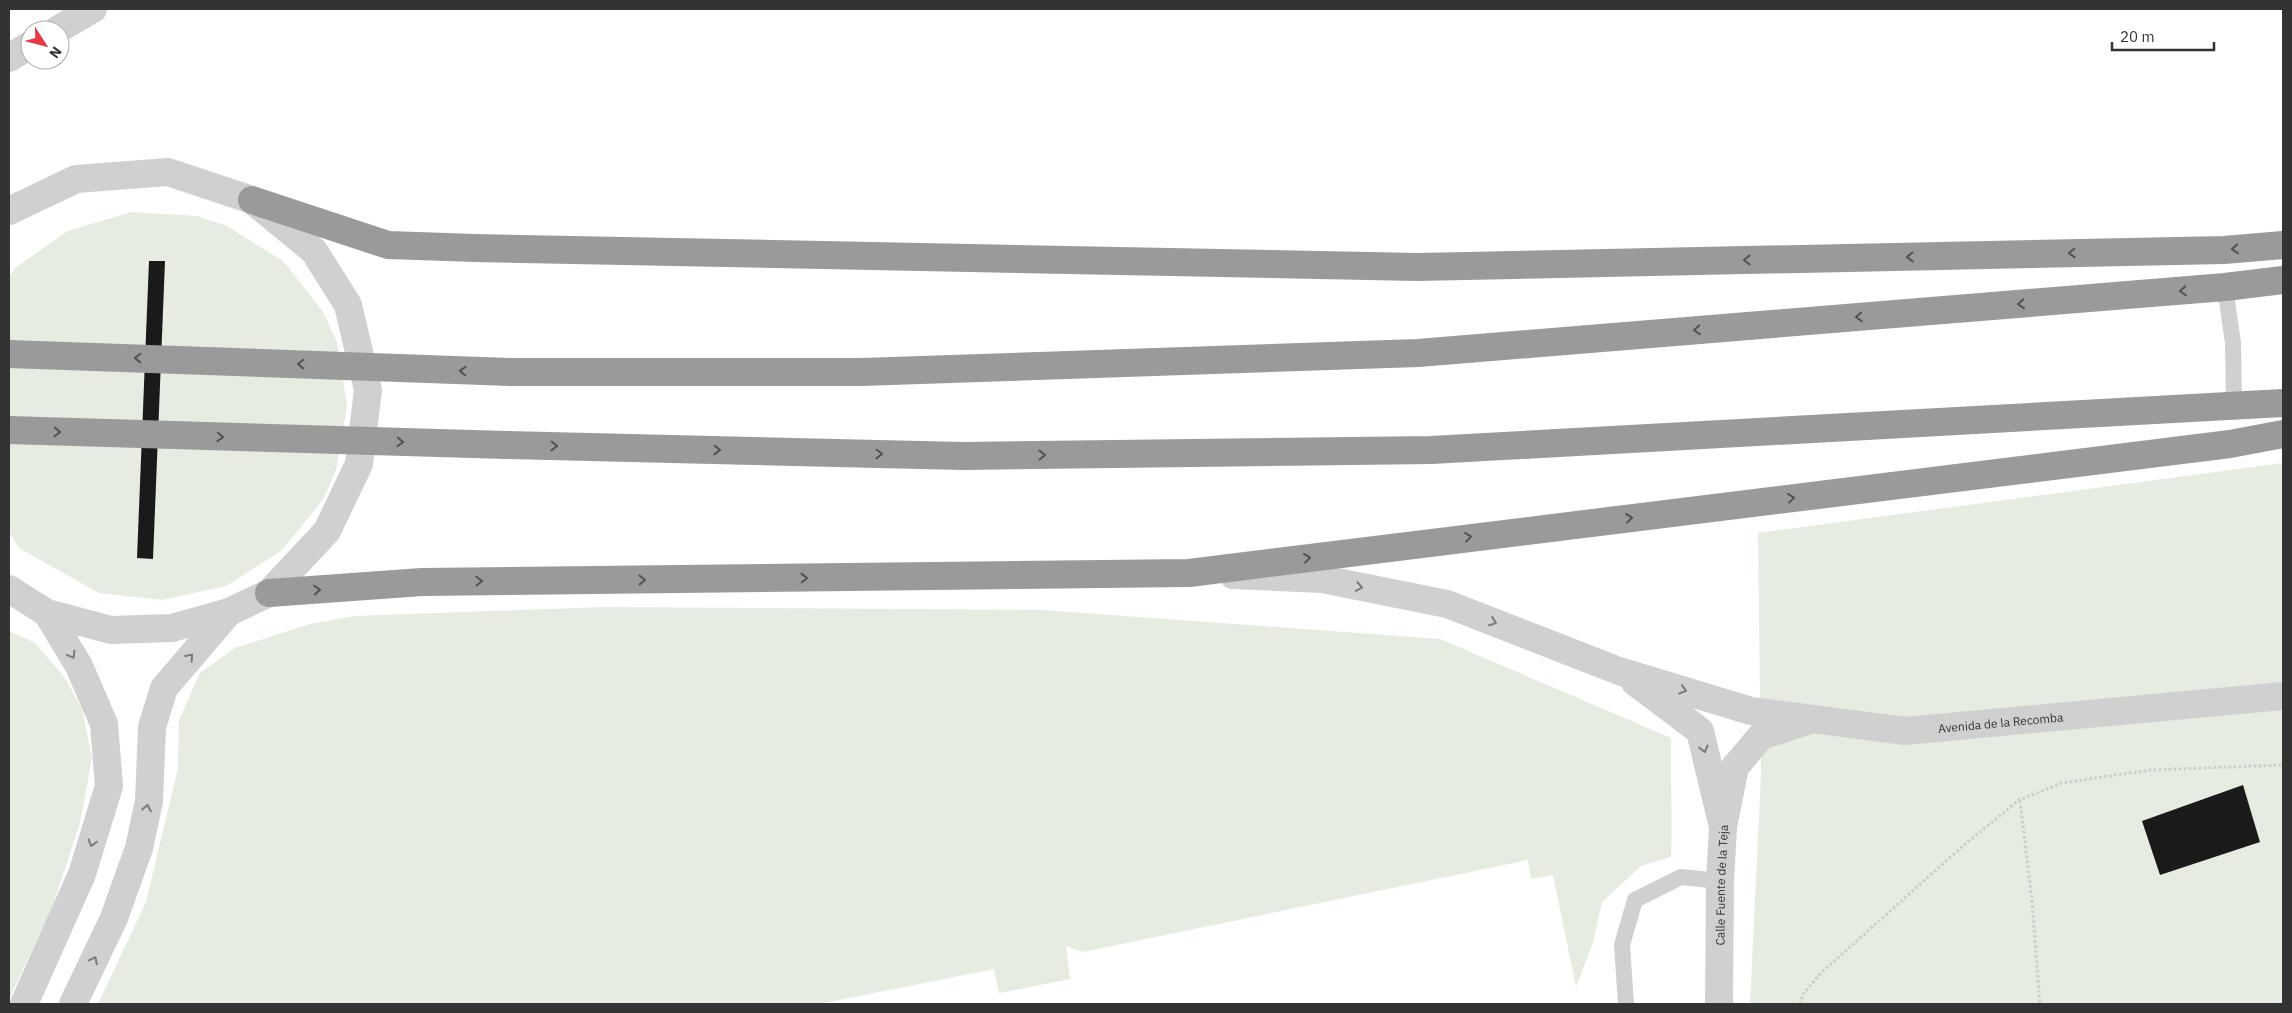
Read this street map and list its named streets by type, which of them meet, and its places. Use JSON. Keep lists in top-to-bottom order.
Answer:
{
  "streets": {
    "street": ["Avenida de la Recomba", "Calle Fuente de la Teja"]
  },
  "crossings": [
    ["Avenida de la Recomba", "Calle Fuente de la Teja"]
  ],
  "scale_bar": "20 m",
  "north": "bottom right"
}
